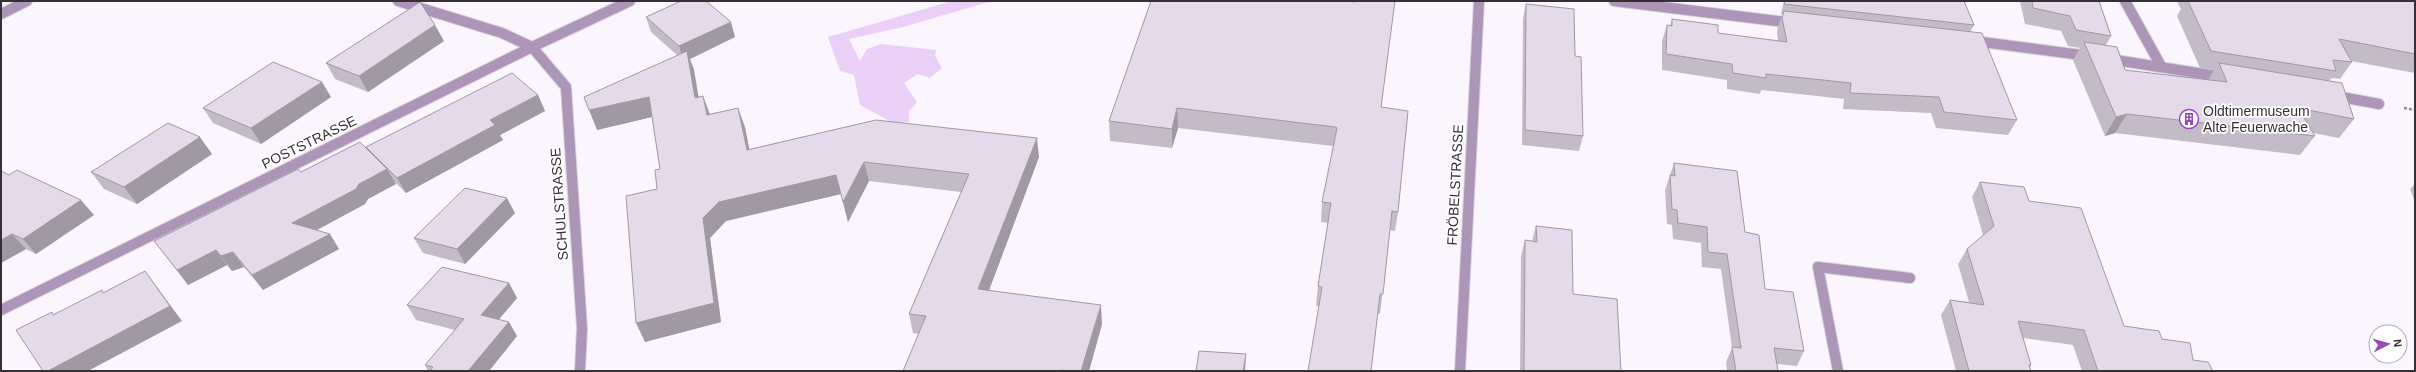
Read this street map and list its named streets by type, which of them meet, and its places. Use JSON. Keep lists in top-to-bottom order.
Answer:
{
  "streets": {
    "street": ["POSTSTRASSE", "FRÖBELSTRASSE", "SCHULSTRASSE"]
  },
  "crossings": [
    ["POSTSTRASSE", "SCHULSTRASSE"]
  ],
  "places": {
    "building": ["Oldtimermuseum Alte Feuerwache"]
  },
  "north": "right"
}
